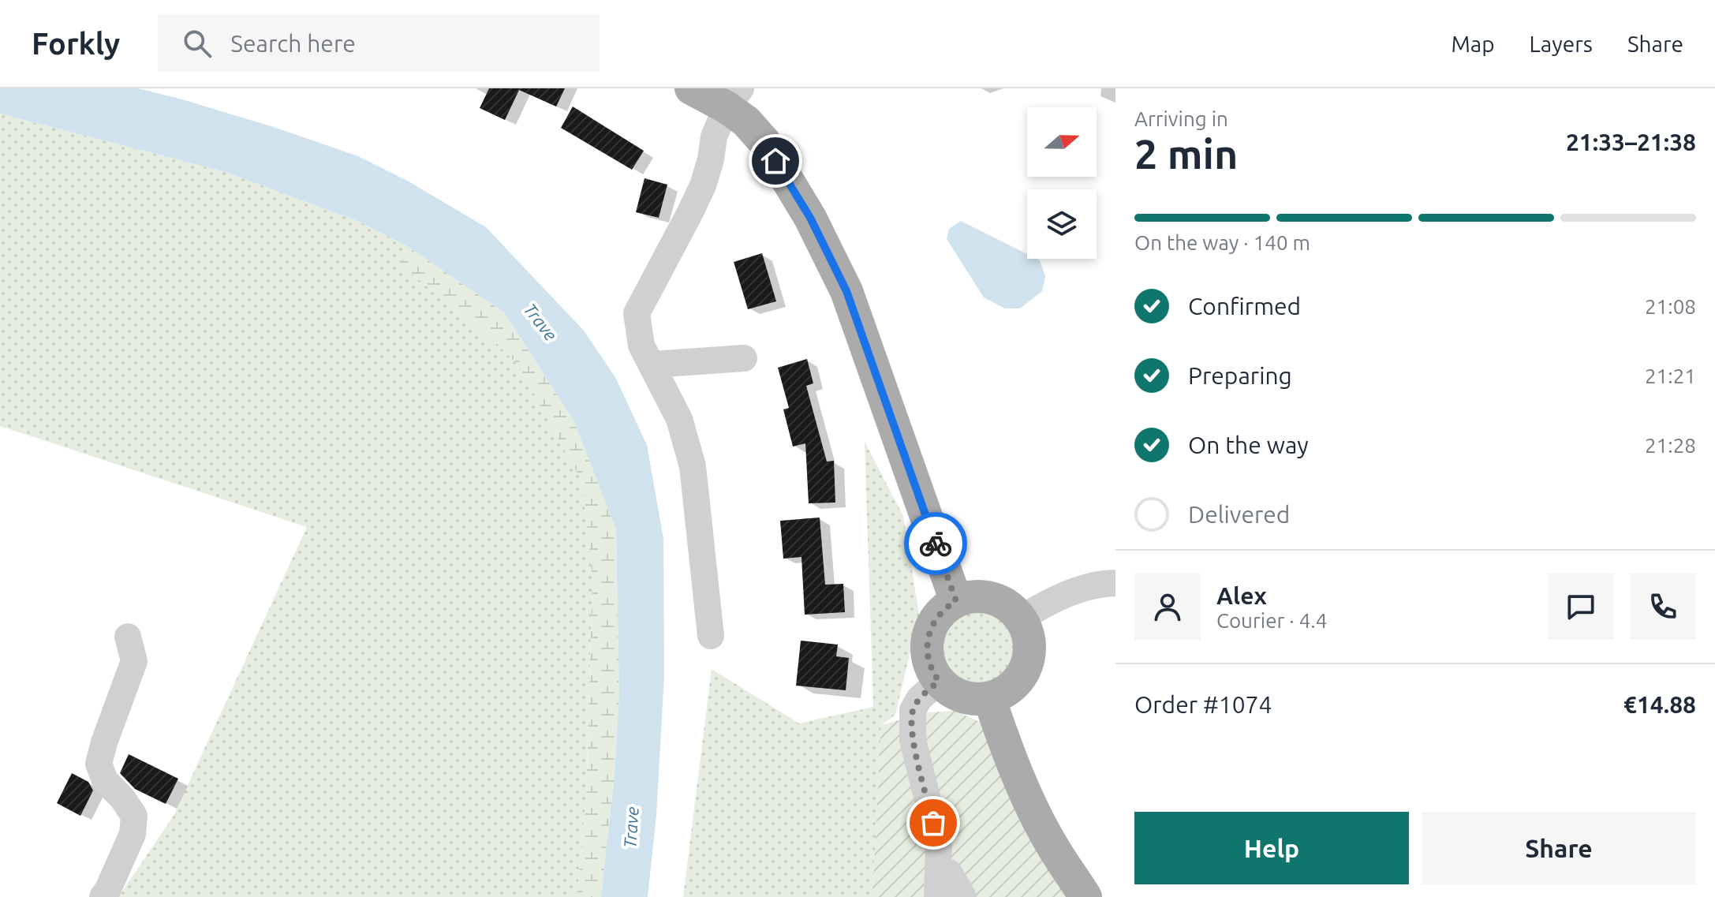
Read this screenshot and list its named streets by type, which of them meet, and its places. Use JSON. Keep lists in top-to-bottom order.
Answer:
{
  "water": ["Trave"],
  "north": "right",
  "page": {
    "header": "Forkly",
    "search": "Search here",
    "nav": ["Map", "Layers", "Share"],
    "heading": ["2 min", "Arriving in", "21:33–21:38"],
    "panel": [
      "Alex",
      "Courier · 4.4",
      "Order #1074",
      "€14.88"
    ],
    "bar": "On the way · 140 m",
    "list": [
      ["Confirmed", "21:08"],
      ["Preparing", "21:21"],
      ["On the way", "21:28"],
      "Delivered"
    ],
    "buttons": ["Help", "Share"]
  }
}
